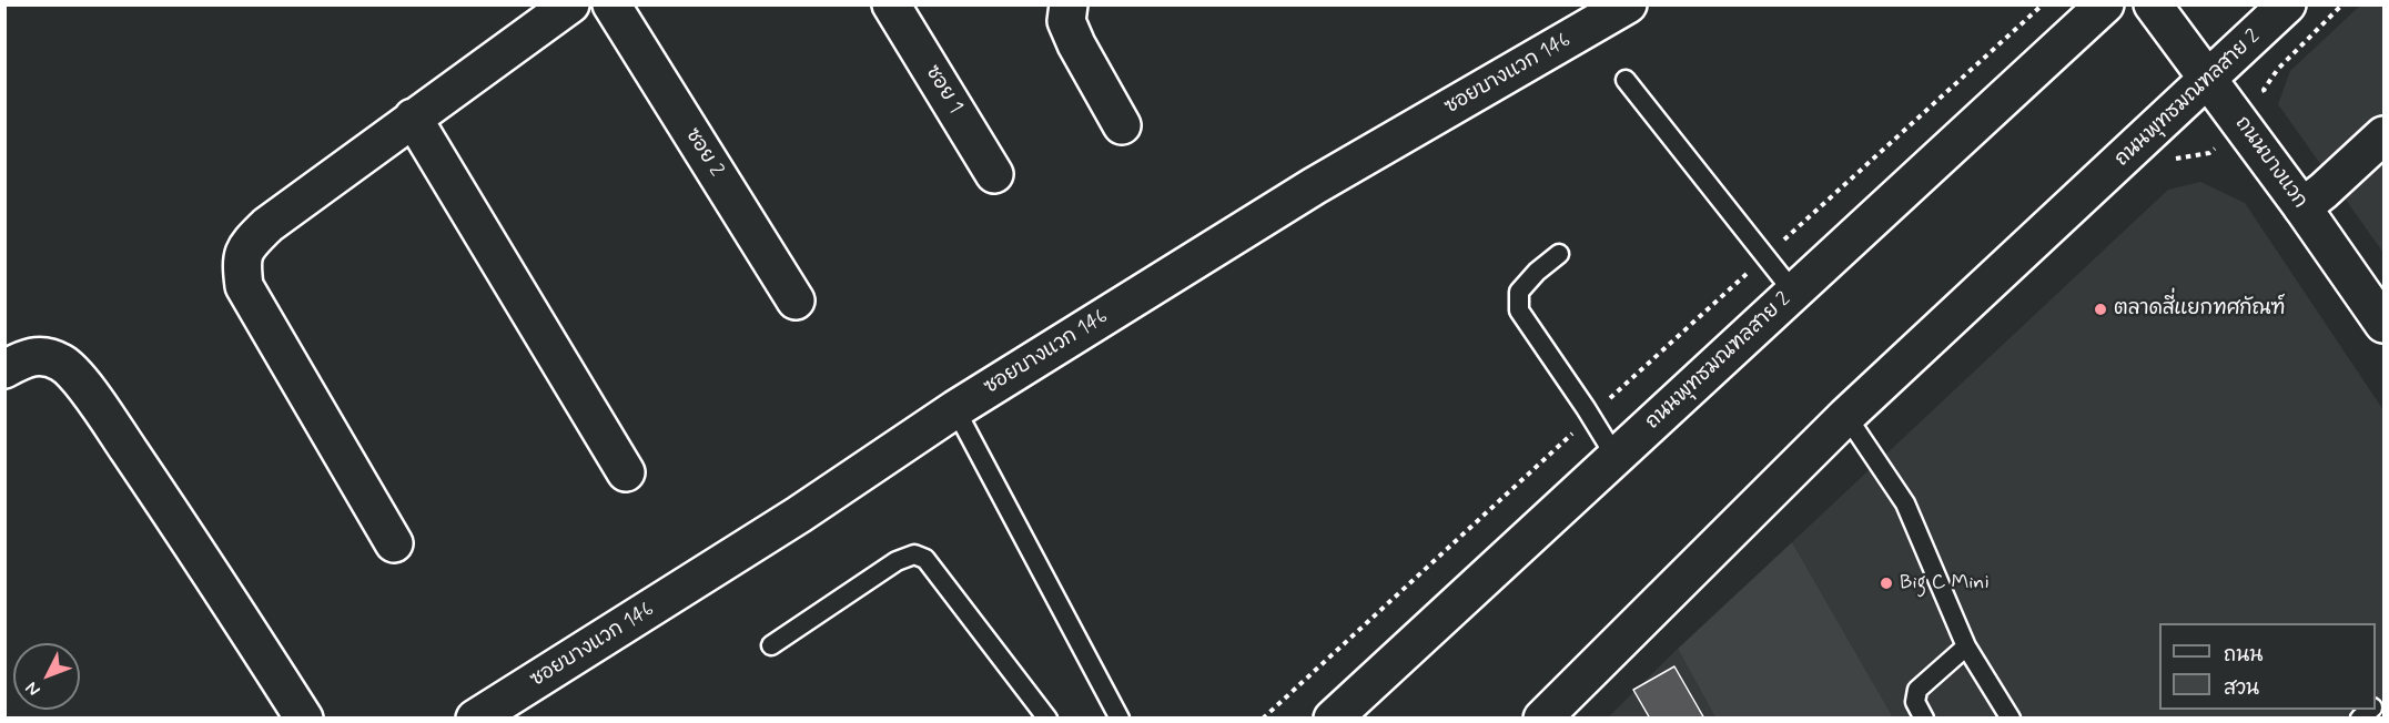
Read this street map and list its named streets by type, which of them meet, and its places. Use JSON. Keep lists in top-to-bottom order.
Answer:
{
  "streets": {
    "street": [
      "ซอยบางแวก 146",
      "ซอย 1",
      "ถนนพุทธมณฑลสาย 2",
      "ซอย 2",
      "ถนนบางแวก"
    ]
  },
  "crossings": [
    ["ถนนพุทธมณฑลสาย 2", "ถนนบางแวก"]
  ],
  "places": ["ตลาดสี่แยกทศกัณฑ์", "Big C Mini"],
  "legend": ["ถนน", "สวน"],
  "north": "bottom left"
}
